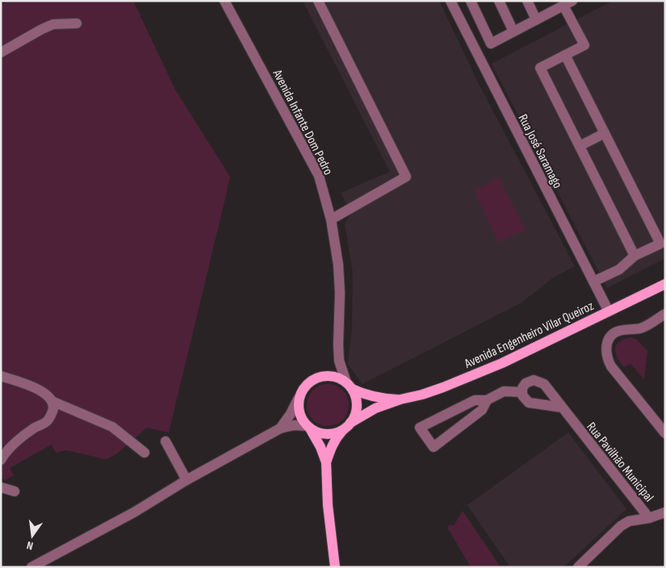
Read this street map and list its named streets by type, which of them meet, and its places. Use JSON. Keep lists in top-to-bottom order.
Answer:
{
  "streets": {
    "main road": ["Avenida Engenheiro Vilar Queiroz"],
    "street": ["Avenida Infante Dom Pedro", "Rua José Saramago", "Rua Pavilhão Municipal"]
  },
  "crossings": [
    ["Avenida Infante Dom Pedro", "Avenida Engenheiro Vilar Queiroz"],
    ["Rua José Saramago", "Avenida Engenheiro Vilar Queiroz"]
  ],
  "north": "bottom"
}
